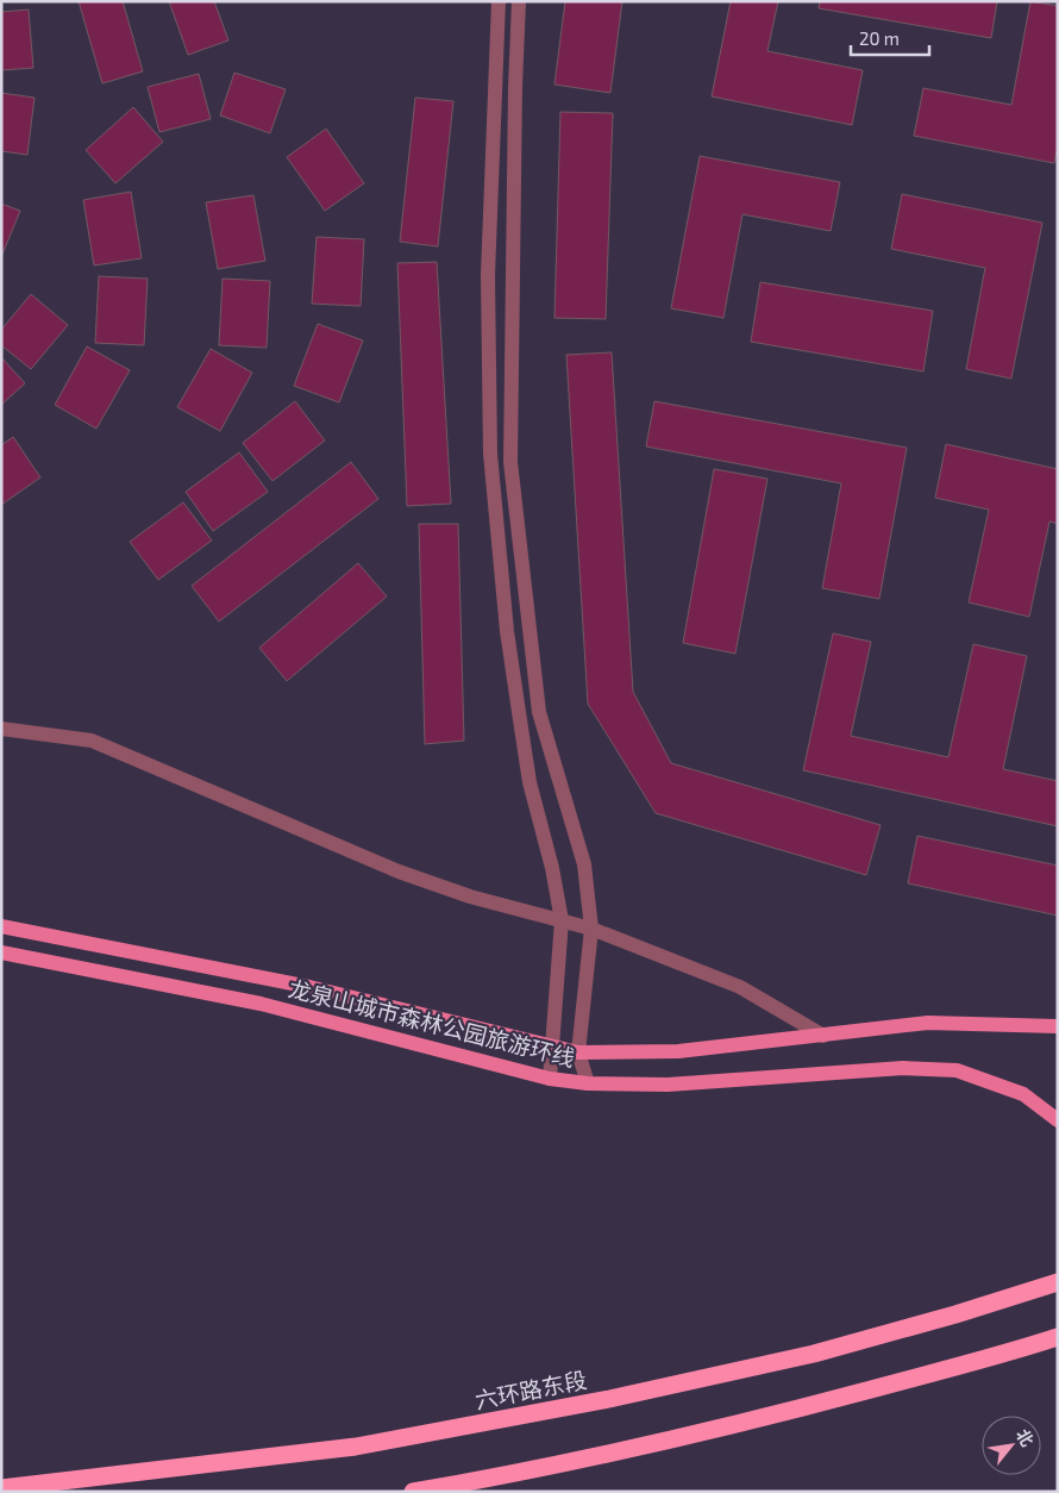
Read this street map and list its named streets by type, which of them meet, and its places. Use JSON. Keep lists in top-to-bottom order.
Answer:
{
  "streets": {
    "highway": ["六环路东段"],
    "main road": ["龙泉山城市森林公园旅游环线"]
  },
  "scale_bar": "20 m",
  "north": "top right"
}
